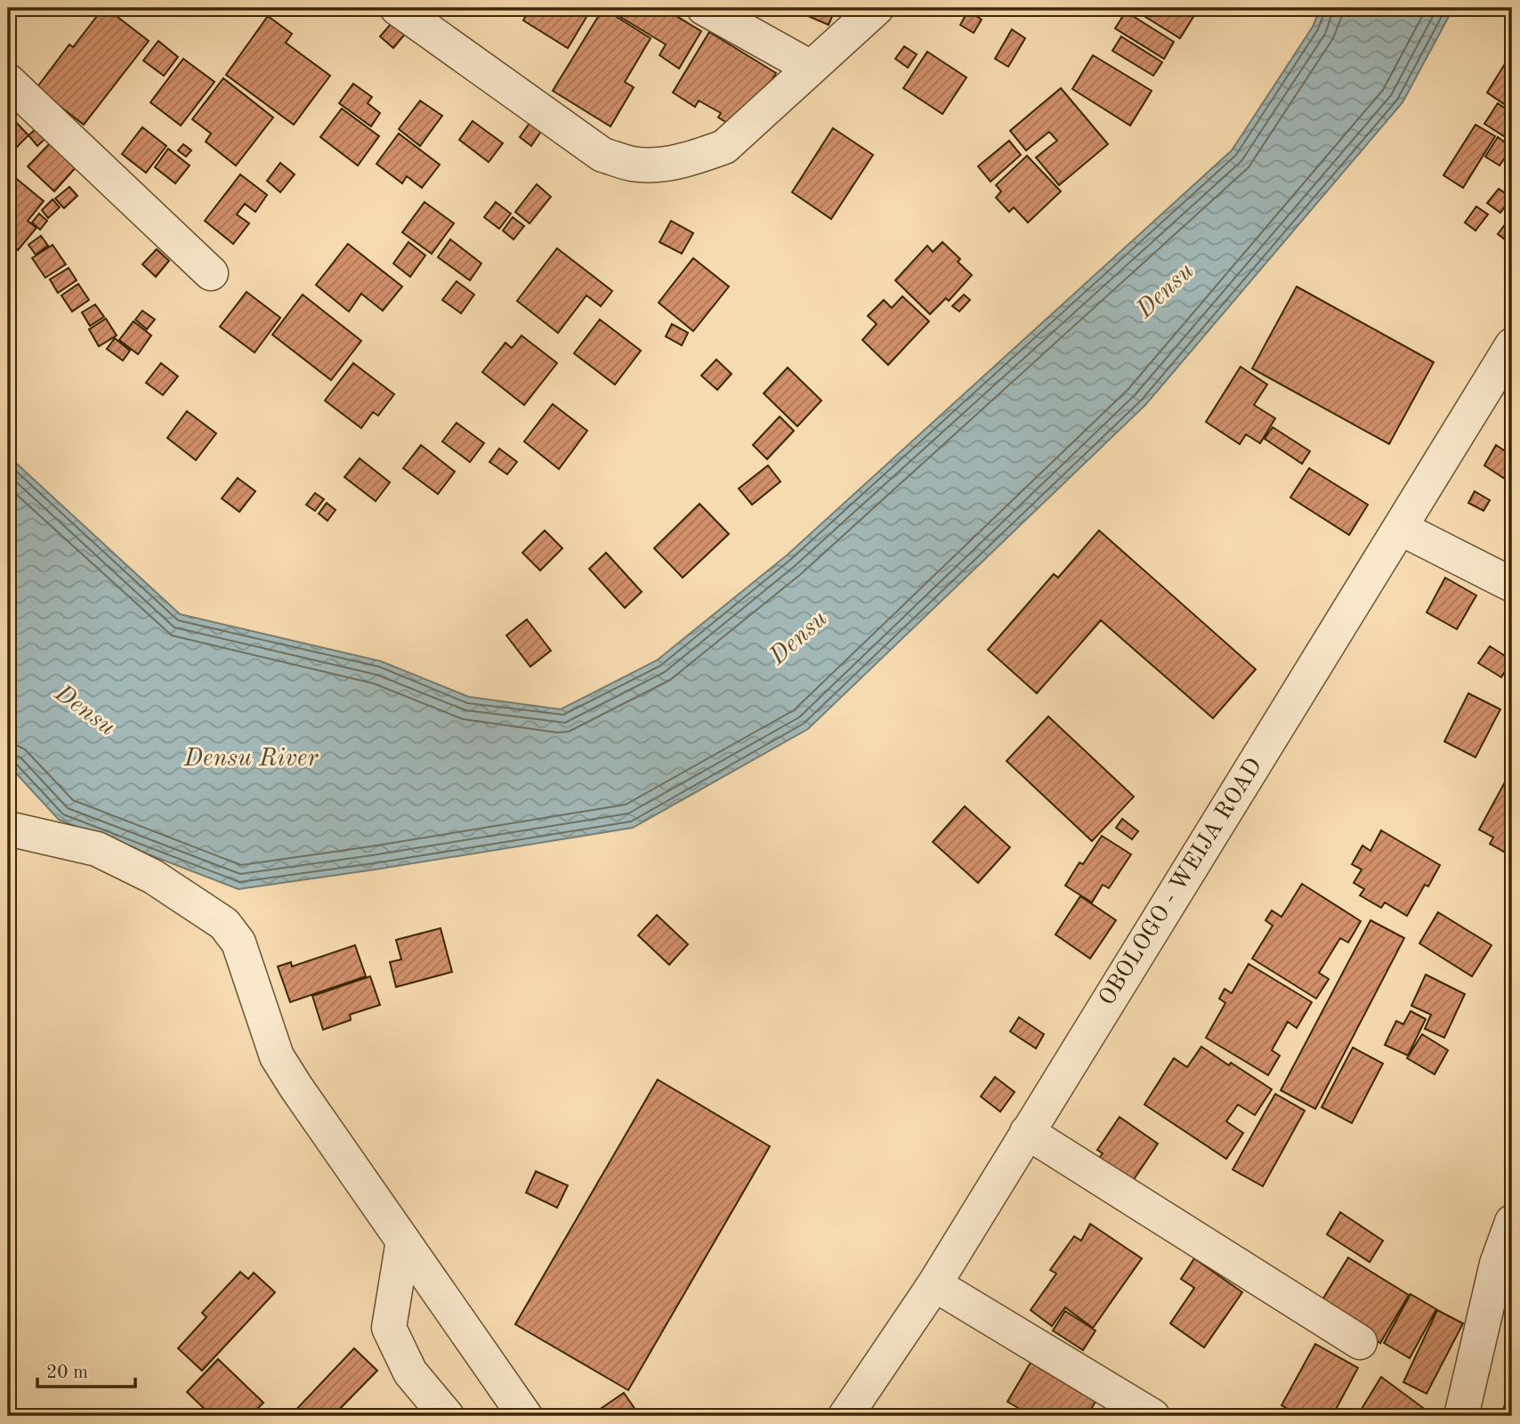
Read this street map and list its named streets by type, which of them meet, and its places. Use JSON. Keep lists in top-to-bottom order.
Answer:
{
  "streets": {
    "street": ["OBOLOGO - WEIJA ROAD"]
  },
  "water": ["Densu", "Densu River"],
  "scale_bar": "20 m"
}
